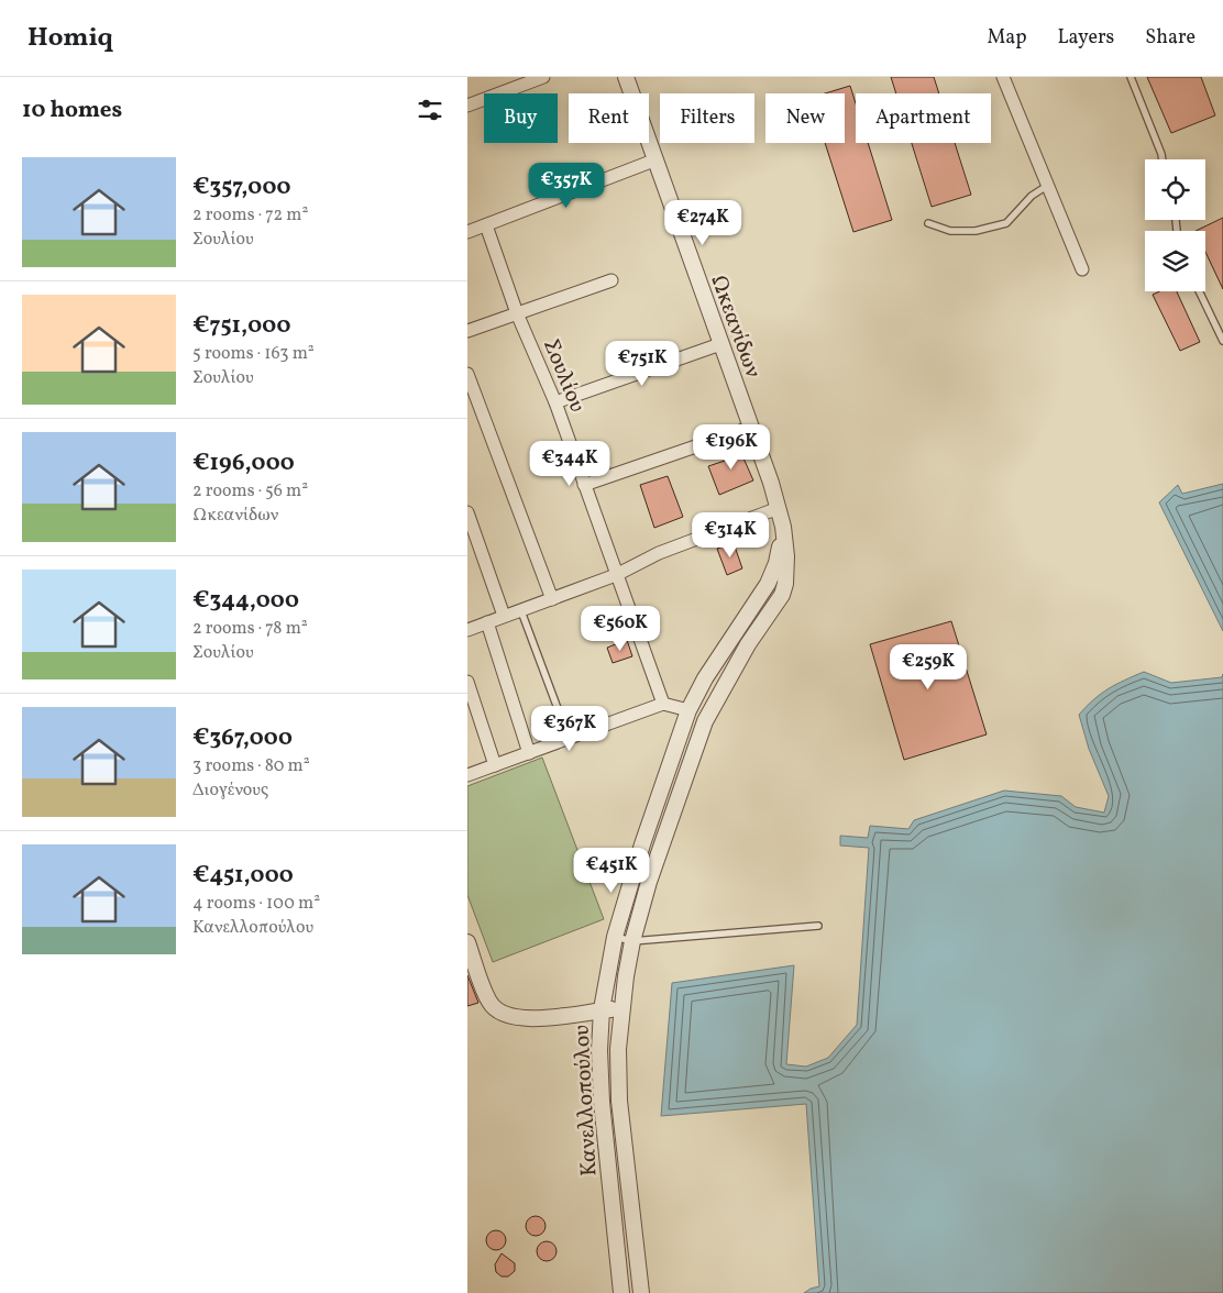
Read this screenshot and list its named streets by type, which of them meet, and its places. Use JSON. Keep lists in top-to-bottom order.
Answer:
{
  "streets": {
    "street": ["Ωκεανίδων", "Σουλίου", "Κανελλοπούλου"]
  },
  "crossings": [
    ["Ωκεανίδων", "Κανελλοπούλου"]
  ],
  "page": {
    "header": "Homiq",
    "nav": ["Map", "Layers", "Share"],
    "heading": "10 homes",
    "chip": [
      "Buy",
      "Rent",
      "Filters",
      "New",
      "Apartment"
    ],
    "list": [
      {
        "name": "€357,000",
        "note": "2 rooms · 72 m² · Σουλίου"
      },
      {
        "name": "€751,000",
        "note": "5 rooms · 163 m² · Σουλίου"
      },
      {
        "name": "€196,000",
        "note": "2 rooms · 56 m² · Ωκεανίδων"
      },
      {
        "name": "€344,000",
        "note": "2 rooms · 78 m² · Σουλίου"
      },
      {
        "name": "€367,000",
        "note": "3 rooms · 80 m² · Διογένους"
      },
      {
        "name": "€451,000",
        "note": "4 rooms · 100 m² · Κανελλοπούλου"
      }
    ],
    "price": [
      "€357K",
      "€274K",
      "€751K",
      "€196K",
      "€344K",
      "€314K",
      "€560K",
      "€259K",
      "€367K",
      "€451K"
    ]
  }
}
